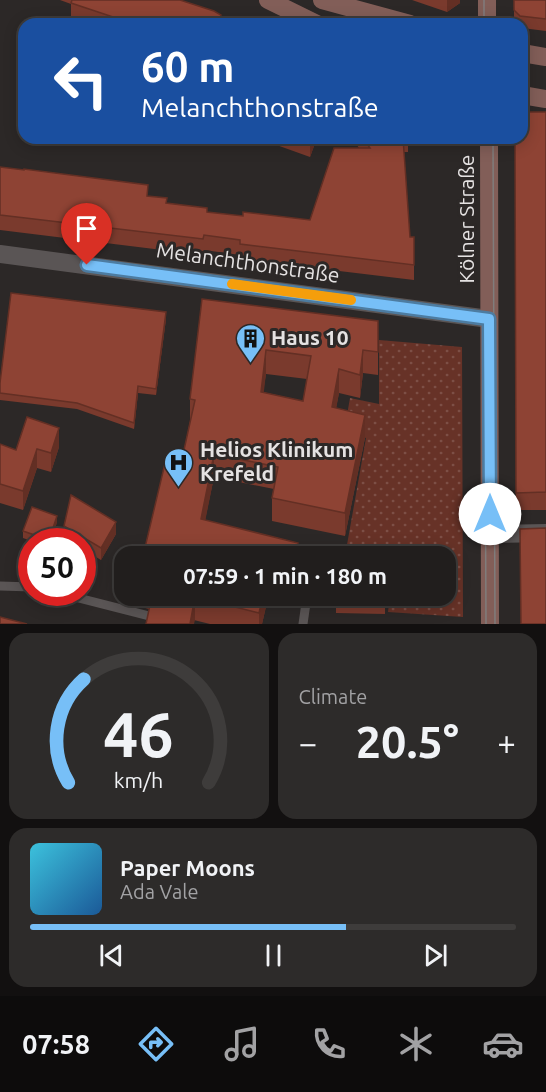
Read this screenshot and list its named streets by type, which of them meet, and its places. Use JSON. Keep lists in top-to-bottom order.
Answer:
{
  "streets": {
    "main road": ["Kölner Straße"],
    "street": ["Melanchthonstraße"]
  },
  "crossings": [
    ["Kölner Straße", "Melanchthonstraße"]
  ],
  "places": {
    "building": ["Haus 10"],
    "hospital": ["Helios Klinikum Krefeld"]
  },
  "page": {
    "turn": ["60 m", "Melanchthonstraße"],
    "limit": "50",
    "trip": "07:59 · 1 min · 180 m",
    "tile": "Climate",
    "heat": ["−", "20.5°", "+"],
    "song": ["Paper Moons", "Ada Vale"],
    "tabs": "07:58",
    "gauge": ["46", "km/h"]
  }
}
